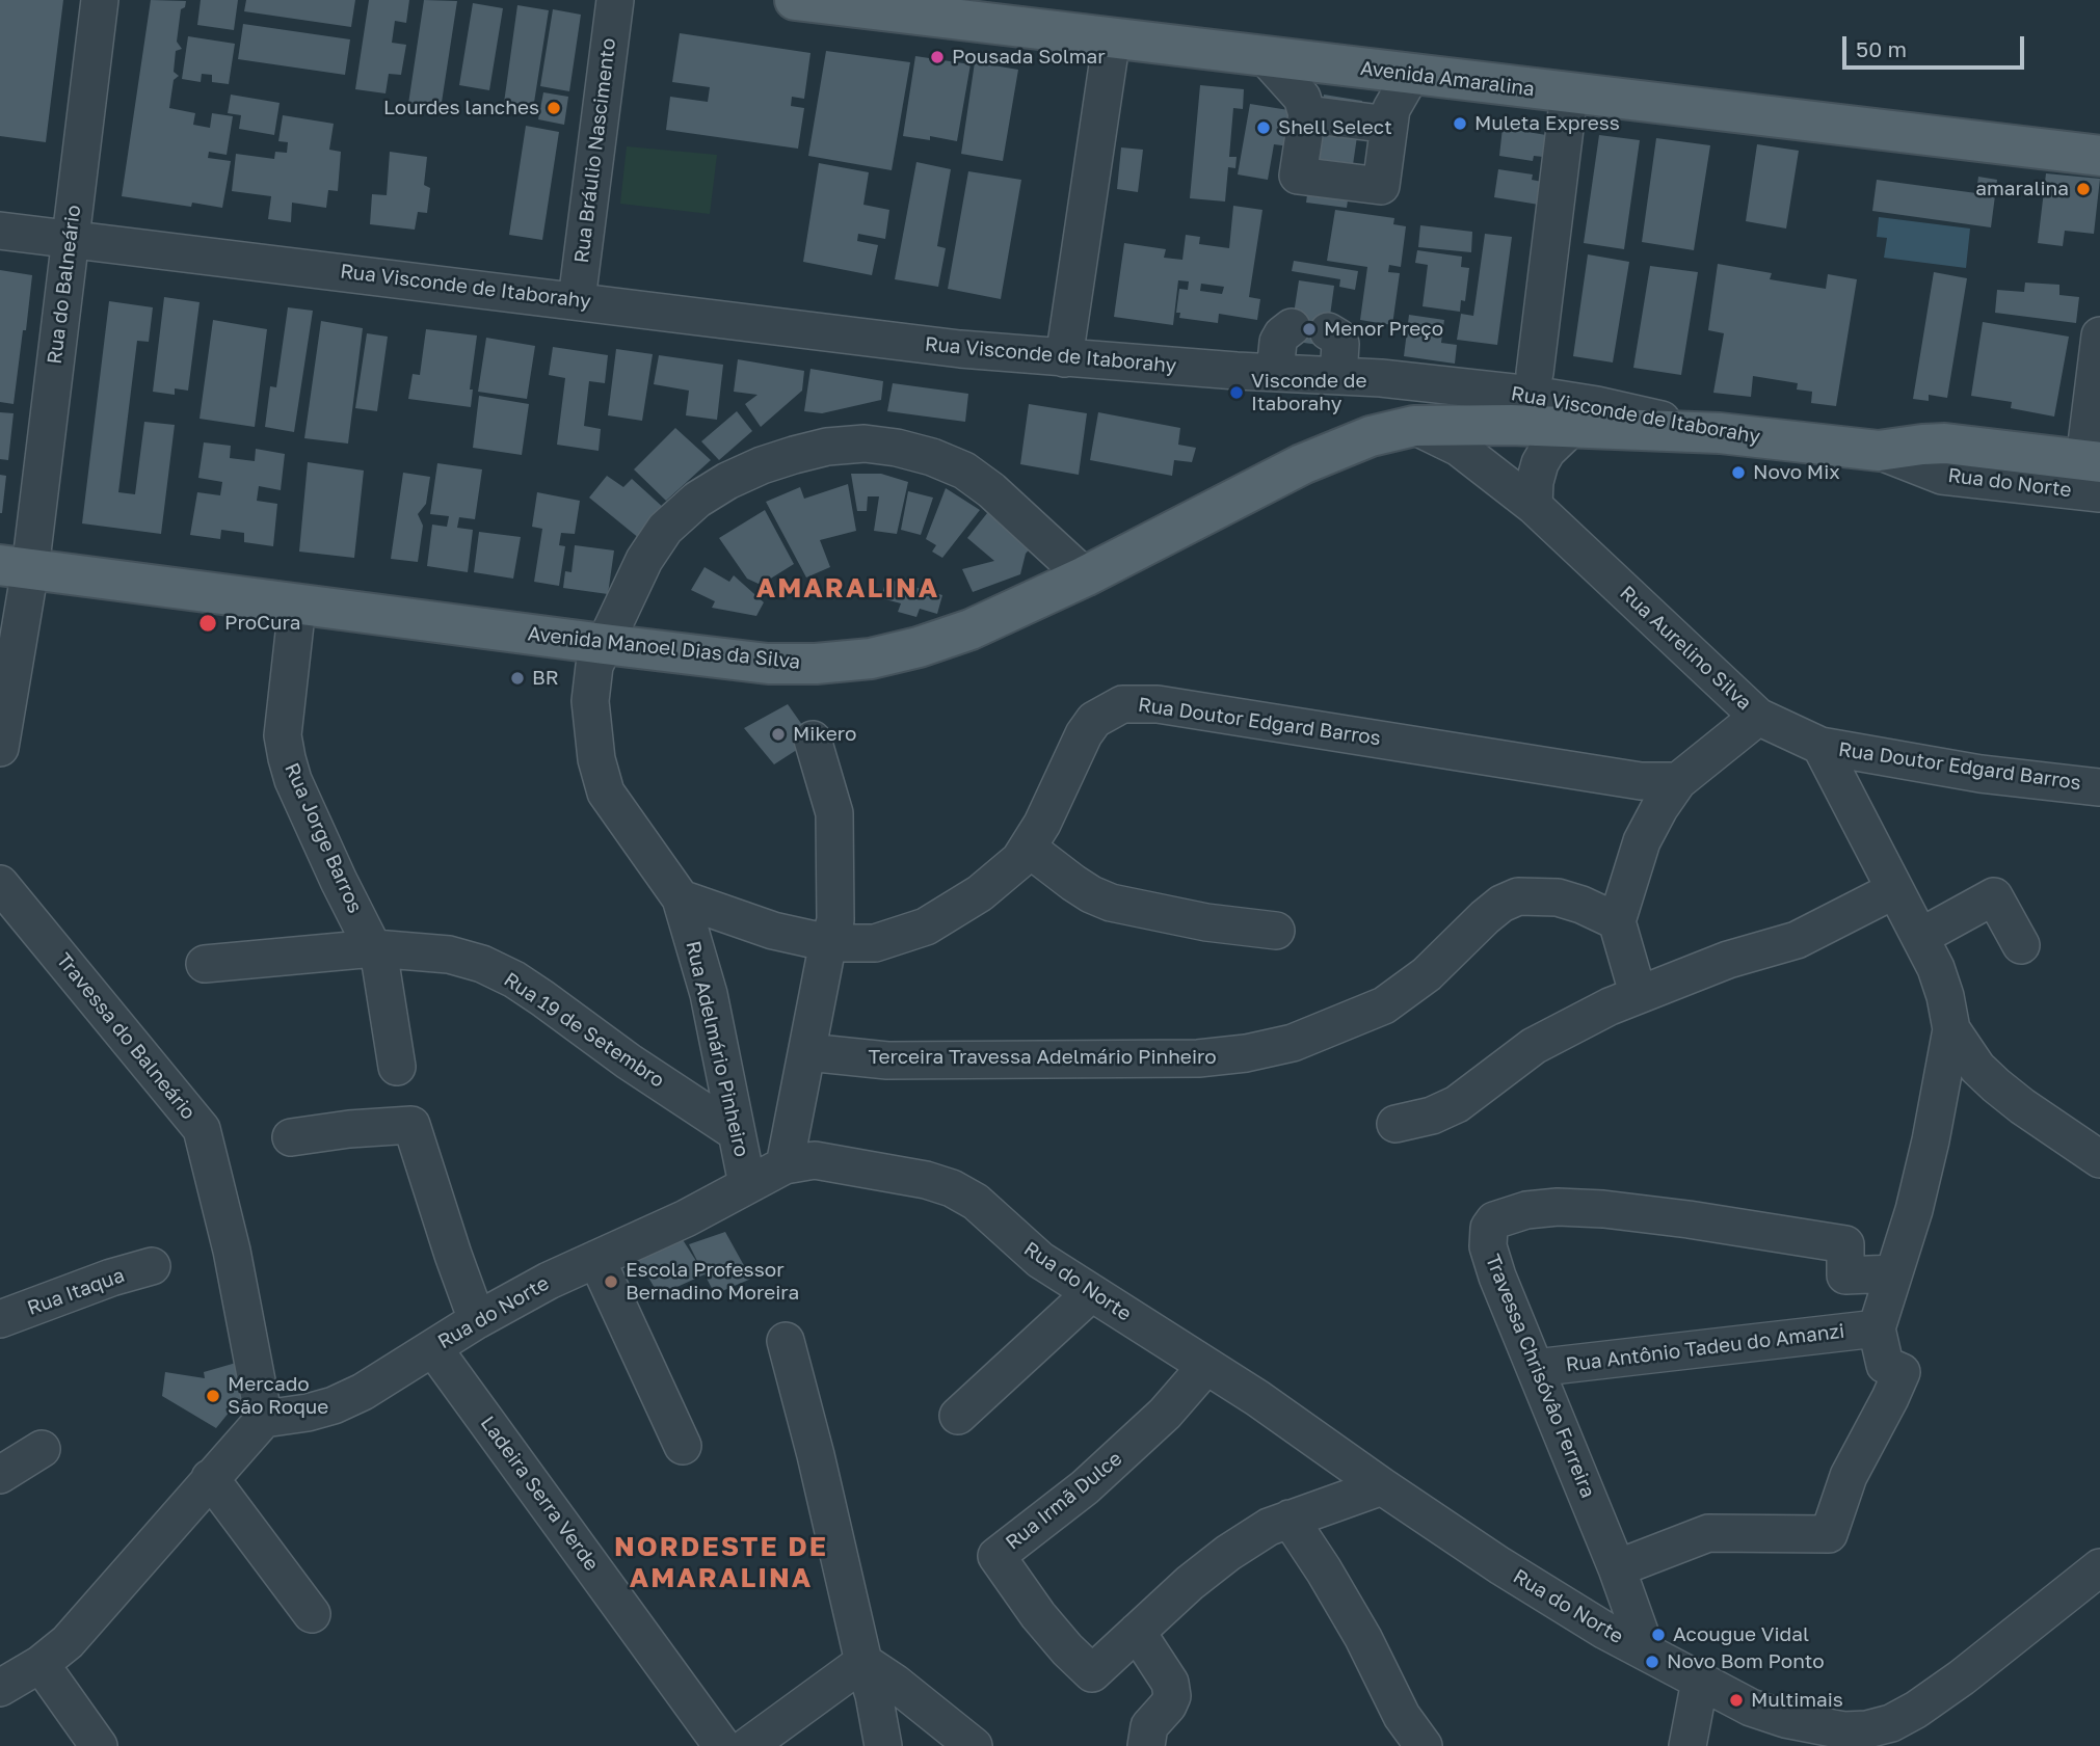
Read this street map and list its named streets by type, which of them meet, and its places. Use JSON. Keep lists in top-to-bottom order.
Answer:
{
  "streets": {
    "main road": ["Avenida Amaralina", "Rua Visconde de Itaborahy", "Avenida Manoel Dias da Silva"],
    "street": [
      "Rua Bráulio Nascimento",
      "Rua do Balneário",
      "Rua do Norte",
      "Rua Aurelino Silva",
      "Rua Doutor Edgard Barros",
      "Rua Jorge Barros",
      "Rua 19 de Setembro",
      "Travessa do Balneário",
      "Rua Adelmário Pinheiro",
      "Terceira Travessa Adelmário Pinheiro",
      "Rua Itaqua",
      "Rua Antônio Tadeu do Amanzi",
      "Travessa Chrisóvâo Ferreira",
      "Ladeira Serra Verde",
      "Rua Irmã Dulce"
    ]
  },
  "crossings": [
    ["Rua Bráulio Nascimento", "Rua Visconde de Itaborahy"],
    ["Rua do Balneário", "Rua Visconde de Itaborahy"],
    ["Rua do Balneário", "Avenida Manoel Dias da Silva"],
    ["Rua Visconde de Itaborahy", "Avenida Manoel Dias da Silva"],
    ["Rua do Norte", "Travessa do Balneário"],
    ["Rua do Norte", "Rua Adelmário Pinheiro"],
    ["Rua do Norte", "Travessa Chrisóvâo Ferreira"],
    ["Rua do Norte", "Ladeira Serra Verde"],
    ["Rua do Norte", "Rua Irmã Dulce"],
    ["Avenida Manoel Dias da Silva", "Rua Aurelino Silva"],
    ["Avenida Manoel Dias da Silva", "Rua Jorge Barros"],
    ["Avenida Manoel Dias da Silva", "Rua Adelmário Pinheiro"],
    ["Rua Aurelino Silva", "Rua Doutor Edgard Barros"],
    ["Rua Doutor Edgard Barros", "Rua Adelmário Pinheiro"],
    ["Rua Jorge Barros", "Rua 19 de Setembro"],
    ["Rua 19 de Setembro", "Rua Adelmário Pinheiro"],
    ["Rua Antônio Tadeu do Amanzi", "Travessa Chrisóvâo Ferreira"]
  ],
  "districts": ["AMARALINA", "NORDESTE DE AMARALINA"],
  "places": [
    "Pousada Solmar",
    "Lourdes lanches",
    "Muleta Express",
    "Shell Select",
    "amaralina",
    "Menor Preço",
    "Visconde de Itaborahy",
    "Novo Mix",
    "ProCura",
    "BR",
    "Mikero",
    "Escola Professor Bernadino Moreira",
    "Mercado São Roque",
    "Acougue Vidal",
    "Novo Bom Ponto",
    "Multimais"
  ],
  "scale_bar": "50 m"
}
